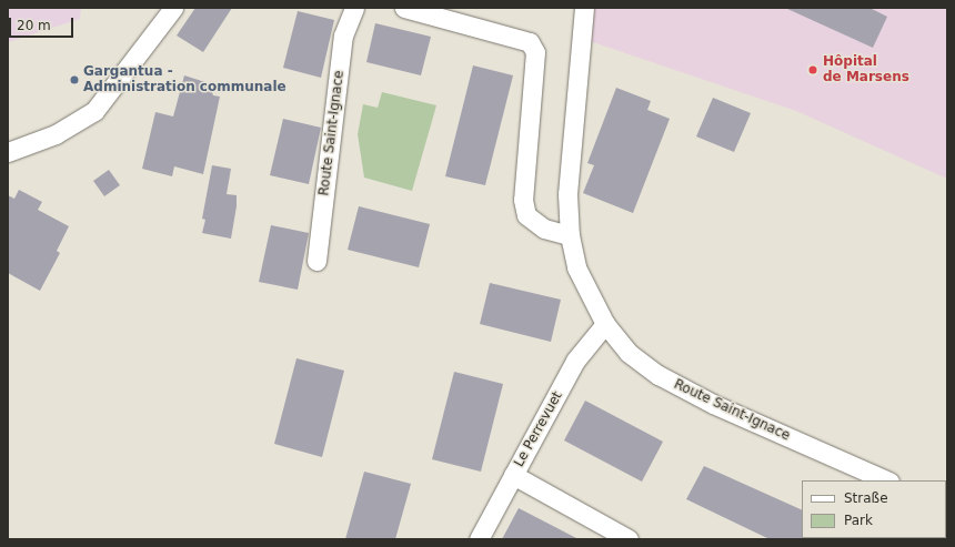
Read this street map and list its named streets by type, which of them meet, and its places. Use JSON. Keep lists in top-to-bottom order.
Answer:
{
  "streets": {
    "street": ["Route Saint-Ignace", "Le Perrevuet"]
  },
  "crossings": [
    ["Route Saint-Ignace", "Le Perrevuet"]
  ],
  "places": ["Hôpital de Marsens", "Gargantua - Administration communale"],
  "legend": ["Straße", "Park"],
  "scale_bar": "20 m"
}
